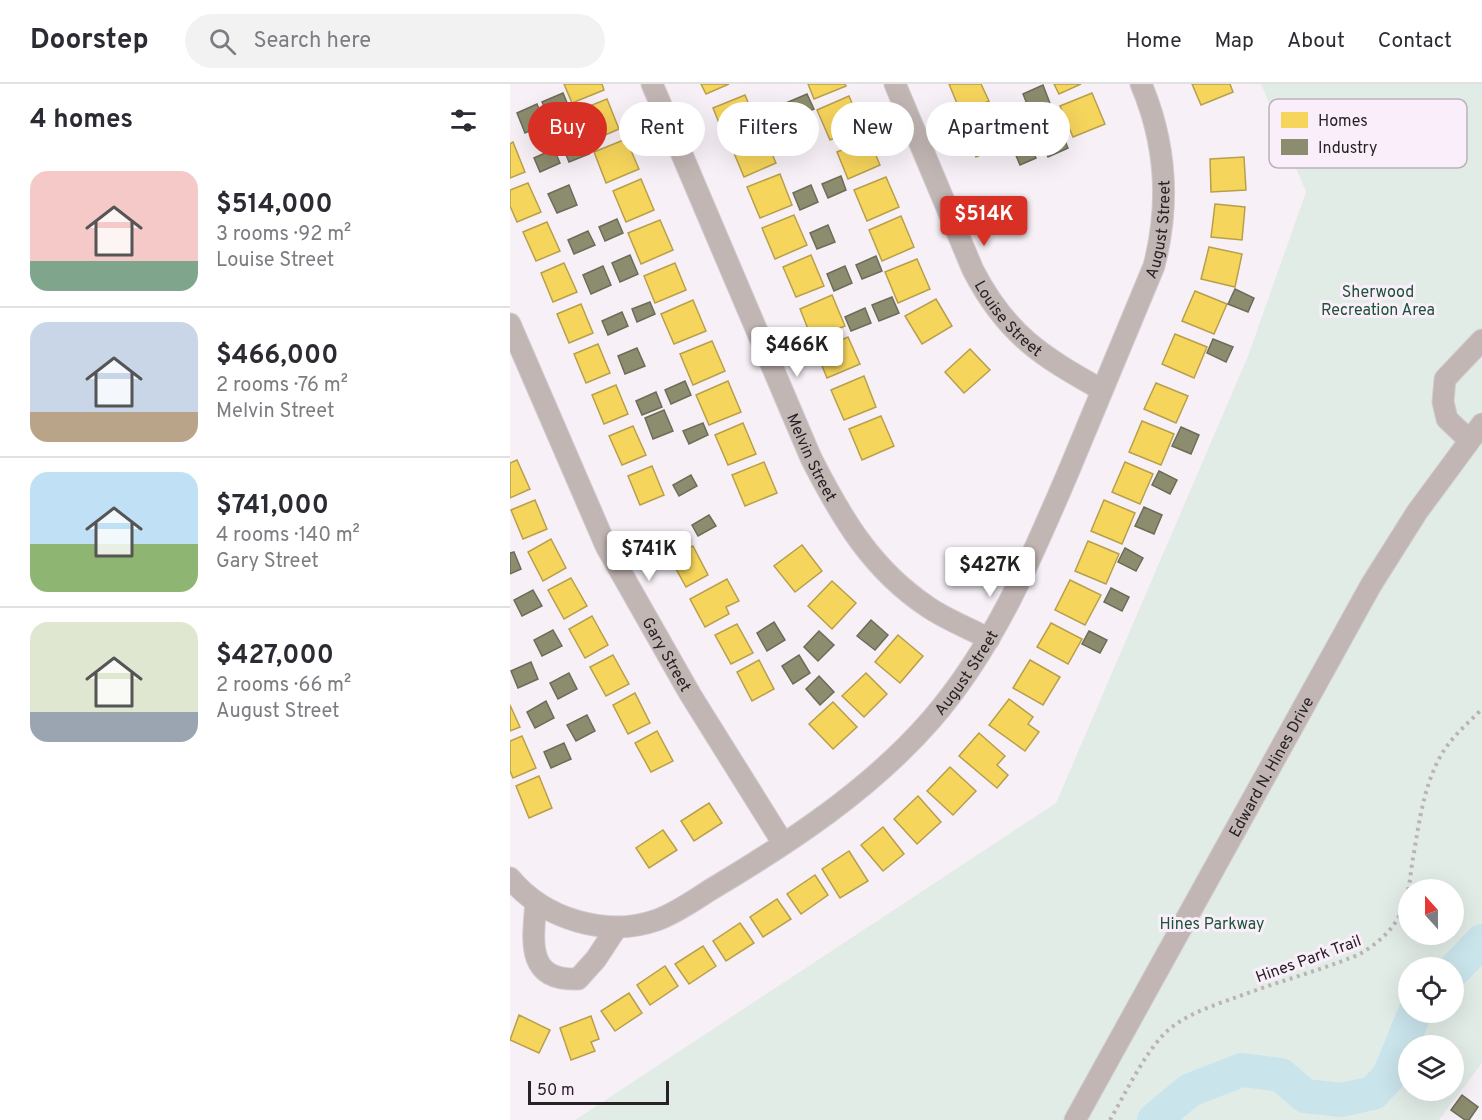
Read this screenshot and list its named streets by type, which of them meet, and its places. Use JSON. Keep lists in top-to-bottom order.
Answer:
{
  "streets": {
    "street": [
      "August Street",
      "Louise Street",
      "Melvin Street",
      "Gary Street",
      "Edward N. Hines Drive"
    ],
    "path": ["Hines Park Trail"]
  },
  "crossings": [
    ["August Street", "Louise Street"],
    ["August Street", "Melvin Street"],
    ["August Street", "Gary Street"]
  ],
  "parks": ["Sherwood Recreation Area", "Hines Parkway"],
  "legend": ["Homes", "Industry"],
  "scale_bar": "50 m",
  "north": "top",
  "page": {
    "header": "Doorstep",
    "search": "Search here",
    "nav": [
      "Home",
      "Map",
      "About",
      "Contact"
    ],
    "heading": "4 homes",
    "chip": [
      "Buy",
      "Rent",
      "Filters",
      "New",
      "Apartment"
    ],
    "list": [
      {
        "name": "$514,000",
        "note": "3 rooms · 92 m² · Louise Street"
      },
      {
        "name": "$466,000",
        "note": "2 rooms · 76 m² · Melvin Street"
      },
      {
        "name": "$741,000",
        "note": "4 rooms · 140 m² · Gary Street"
      },
      {
        "name": "$427,000",
        "note": "2 rooms · 66 m² · August Street"
      }
    ],
    "price": [
      "$514K",
      "$466K",
      "$741K",
      "$427K"
    ],
    "scale": "50 m"
  }
}
